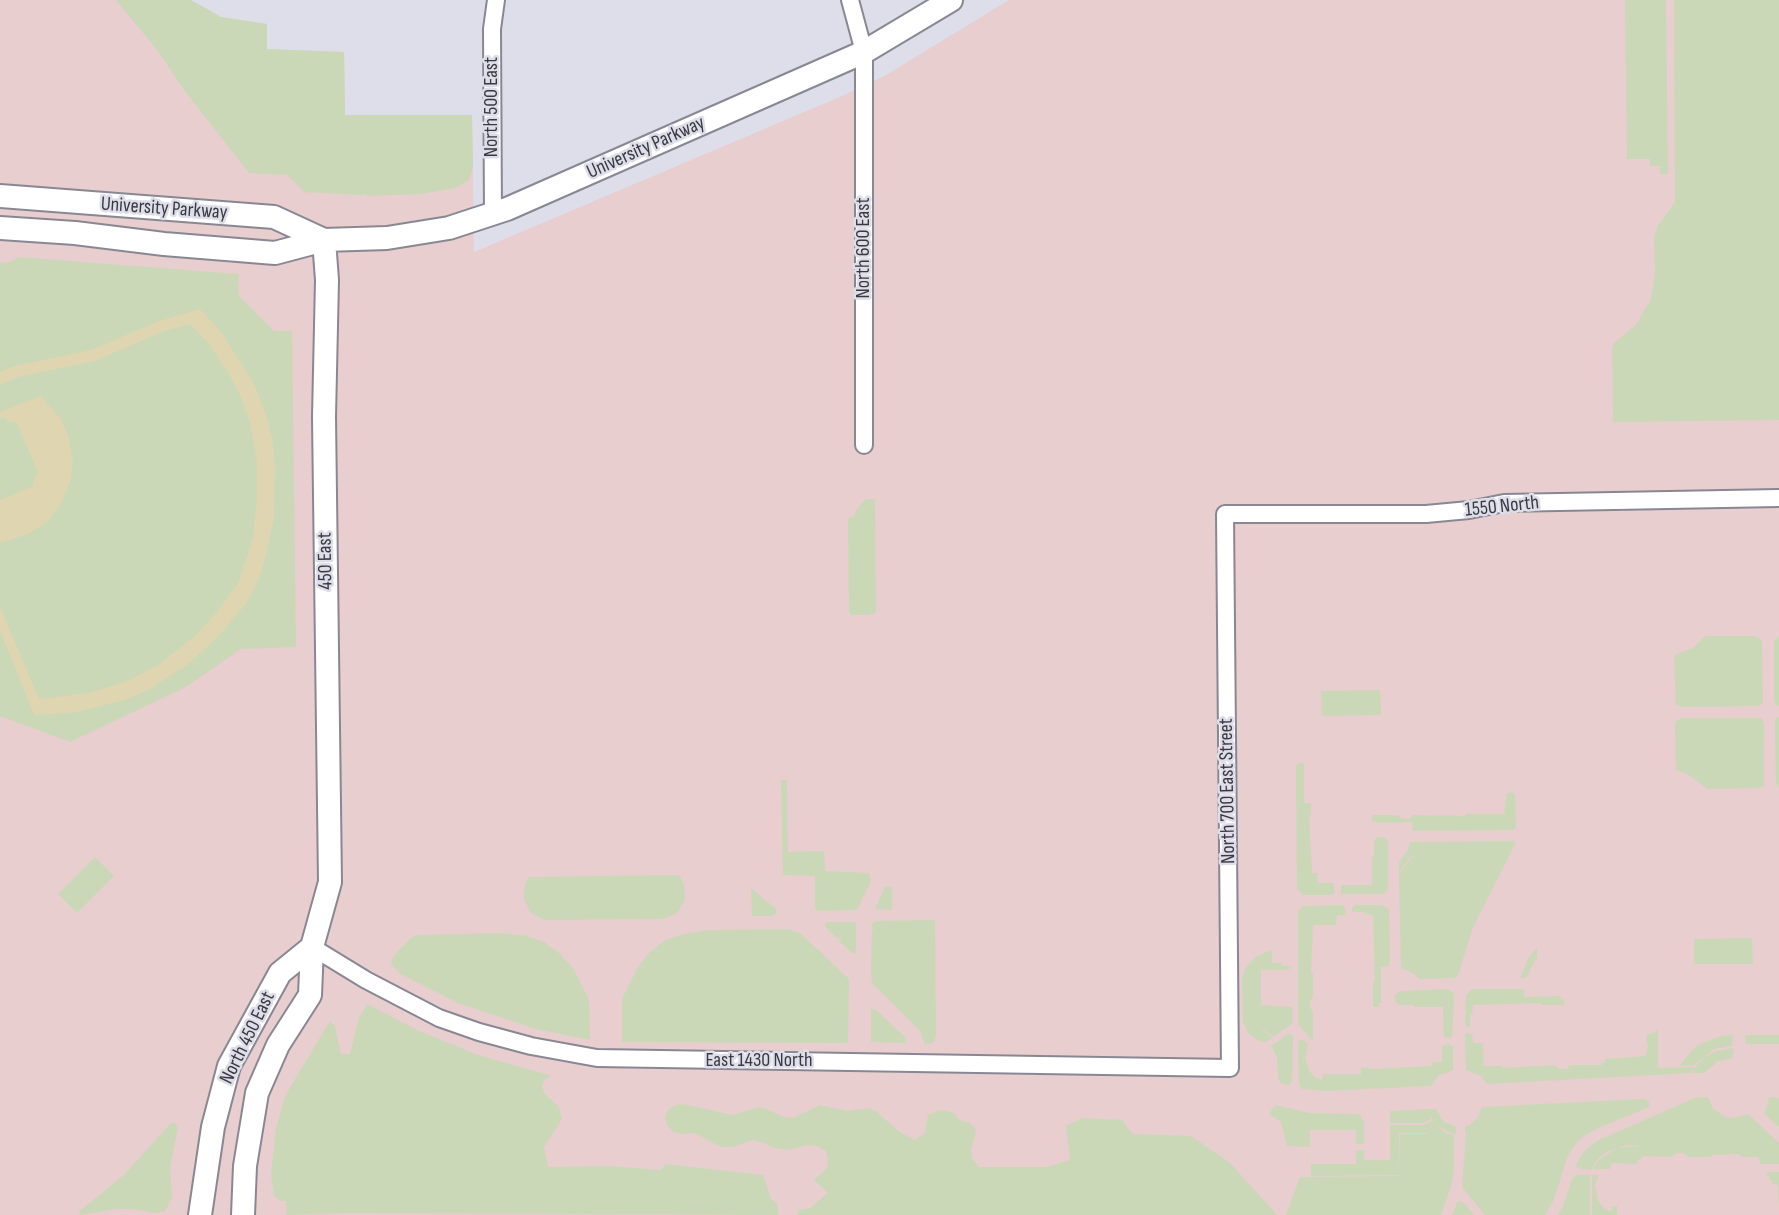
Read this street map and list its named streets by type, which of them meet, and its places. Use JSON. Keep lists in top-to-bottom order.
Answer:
{
  "streets": {
    "main road": ["University Parkway", "450 East", "North 450 East"],
    "street": [
      "North 500 East",
      "North 600 East",
      "1550 North",
      "North 700 East Street",
      "East 1430 North"
    ]
  },
  "crossings": [
    ["North 500 East", "University Parkway"],
    ["University Parkway", "North 600 East"],
    ["University Parkway", "450 East"],
    ["1550 North", "North 700 East Street"],
    ["450 East", "North 450 East"],
    ["North 700 East Street", "East 1430 North"],
    ["North 450 East", "East 1430 North"]
  ]
}
